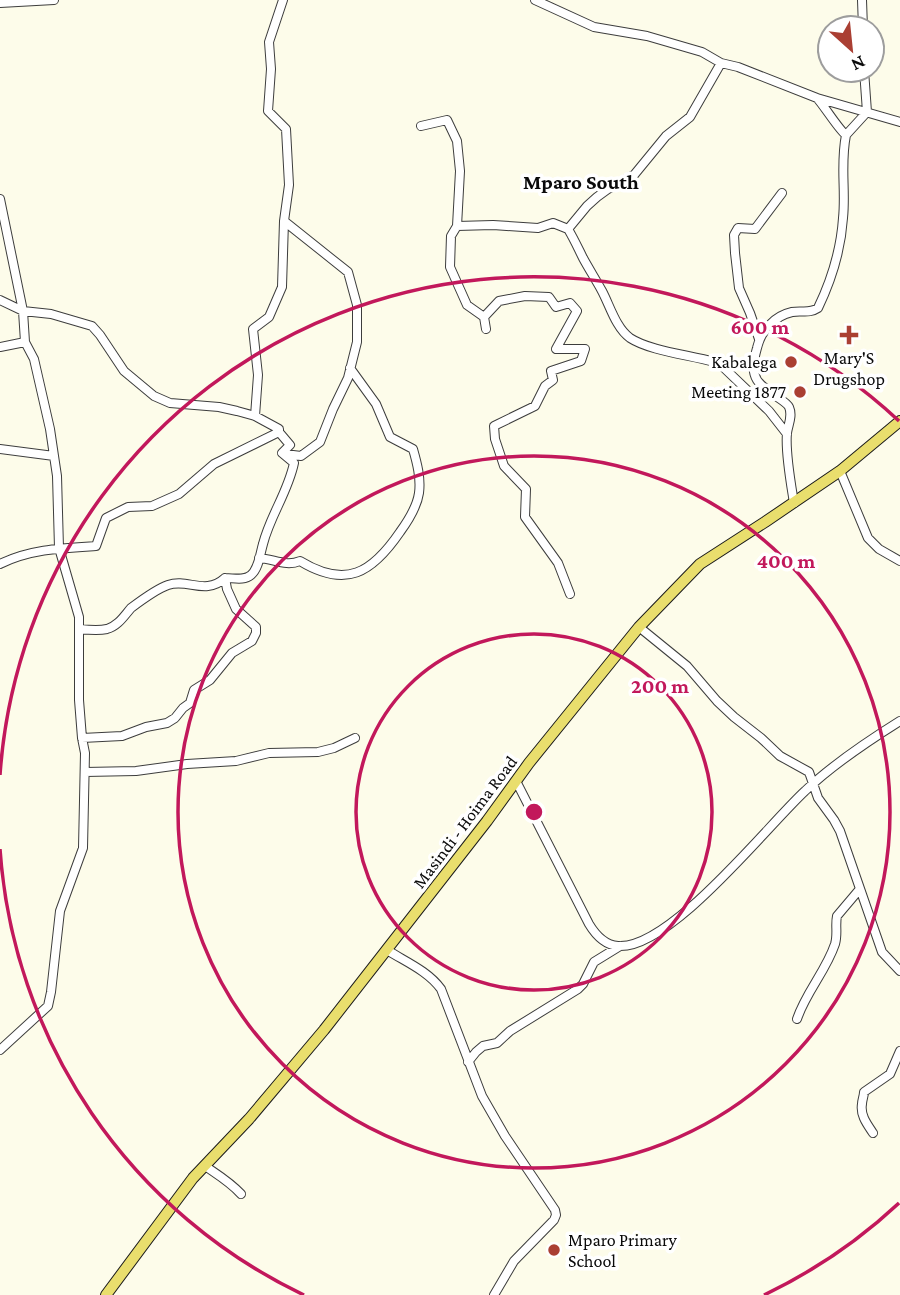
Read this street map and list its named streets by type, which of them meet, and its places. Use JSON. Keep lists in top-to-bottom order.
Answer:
{
  "streets": {
    "main road": ["Masindi - Hoima Road"]
  },
  "districts": ["Mparo South"],
  "places": {
    "health": ["Mary'S Drugshop"],
    "other": ["Kabalega", "Meeting 1877", "Mparo Primary School"]
  },
  "north": "bottom right",
  "rings": ["600 m", "400 m", "200 m"]
}
